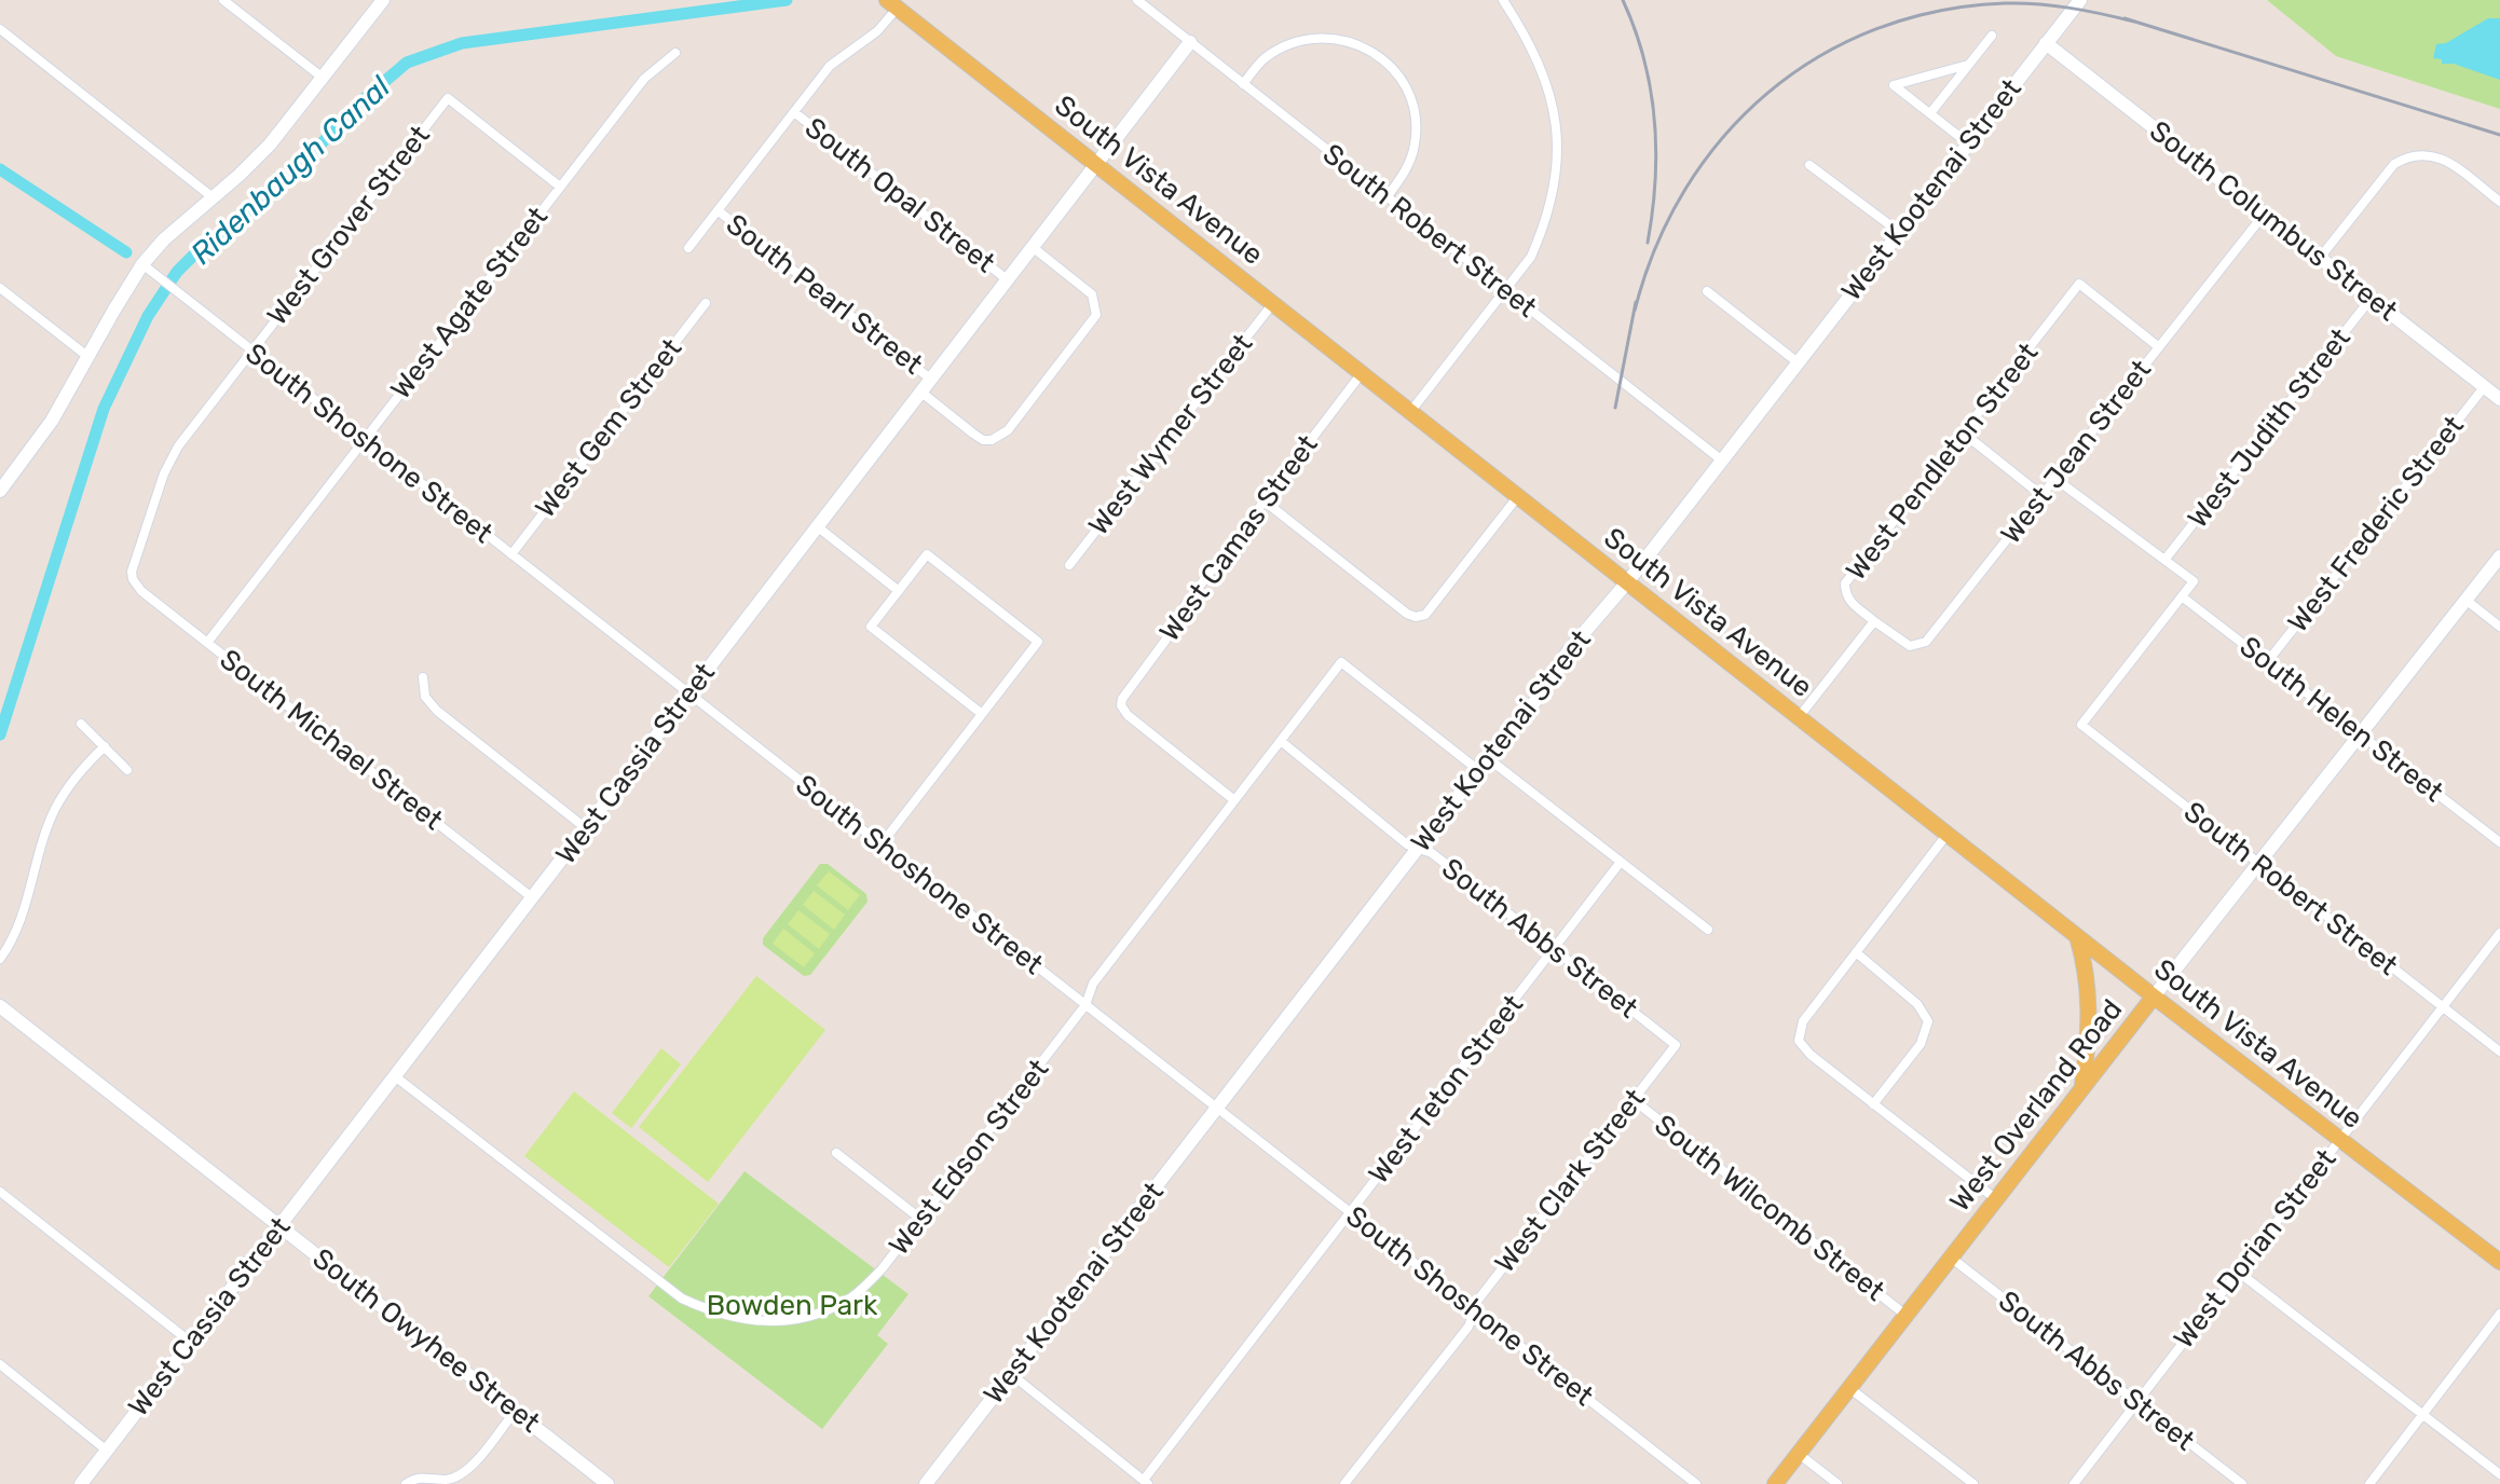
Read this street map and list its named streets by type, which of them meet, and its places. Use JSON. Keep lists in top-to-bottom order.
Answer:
{
  "streets": {
    "main road": ["South Vista Avenue", "West Overland Road"],
    "street": [
      "West Kootenai Street",
      "South Opal Street",
      "South Columbus Street",
      "West Grover Street",
      "South Robert Street",
      "South Pearl Street",
      "West Agate Street",
      "West Gem Street",
      "West Judith Street",
      "West Wymer Street",
      "South Shoshone Street",
      "West Jean Street",
      "West Pendleton Street",
      "West Frederic Street",
      "West Camas Street",
      "South Helen Street",
      "South Michael Street",
      "West Cassia Street",
      "South Abbs Street",
      "West Teton Street",
      "West Edson Street",
      "West Clark Street",
      "South Wilcomb Street",
      "West Dorian Street",
      "South Owyhee Street"
    ]
  },
  "crossings": [
    ["South Vista Avenue", "West Kootenai Street"],
    ["South Vista Avenue", "West Wymer Street"],
    ["South Vista Avenue", "West Pendleton Street"],
    ["South Vista Avenue", "West Camas Street"],
    ["South Vista Avenue", "West Cassia Street"],
    ["South Vista Avenue", "West Overland Road"],
    ["South Vista Avenue", "West Dorian Street"],
    ["West Kootenai Street", "South Columbus Street"],
    ["West Kootenai Street", "South Robert Street"],
    ["West Kootenai Street", "South Shoshone Street"],
    ["West Kootenai Street", "South Abbs Street"],
    ["West Kootenai Street", "West Edson Street"],
    ["South Opal Street", "West Cassia Street"],
    ["South Columbus Street", "West Judith Street"],
    ["South Columbus Street", "West Jean Street"],
    ["South Columbus Street", "West Frederic Street"],
    ["West Grover Street", "West Agate Street"],
    ["West Grover Street", "South Shoshone Street"],
    ["West Grover Street", "South Michael Street"],
    ["South Robert Street", "South Helen Street"],
    ["South Robert Street", "West Cassia Street"],
    ["South Robert Street", "West Overland Road"],
    ["South Robert Street", "West Dorian Street"],
    ["South Pearl Street", "West Cassia Street"],
    ["West Agate Street", "South Shoshone Street"],
    ["West Agate Street", "South Michael Street"],
    ["West Gem Street", "South Shoshone Street"],
    ["South Shoshone Street", "West Cassia Street"],
    ["South Shoshone Street", "West Teton Street"],
    ["South Shoshone Street", "West Edson Street"],
    ["South Shoshone Street", "West Clark Street"],
    ["West Jean Street", "West Pendleton Street"],
    ["West Frederic Street", "South Helen Street"],
    ["West Camas Street", "West Edson Street"],
    ["South Helen Street", "West Overland Road"],
    ["South Michael Street", "West Cassia Street"],
    ["West Cassia Street", "West Edson Street"],
    ["West Cassia Street", "South Owyhee Street"],
    ["South Abbs Street", "West Teton Street"],
    ["South Abbs Street", "West Overland Road"],
    ["South Abbs Street", "West Edson Street"],
    ["South Abbs Street", "West Clark Street"],
    ["South Abbs Street", "West Dorian Street"],
    ["West Overland Road", "South Wilcomb Street"],
    ["West Clark Street", "South Wilcomb Street"]
  ],
  "water": ["Ridenbaugh Canal"],
  "parks": ["Bowden Park"]
}
